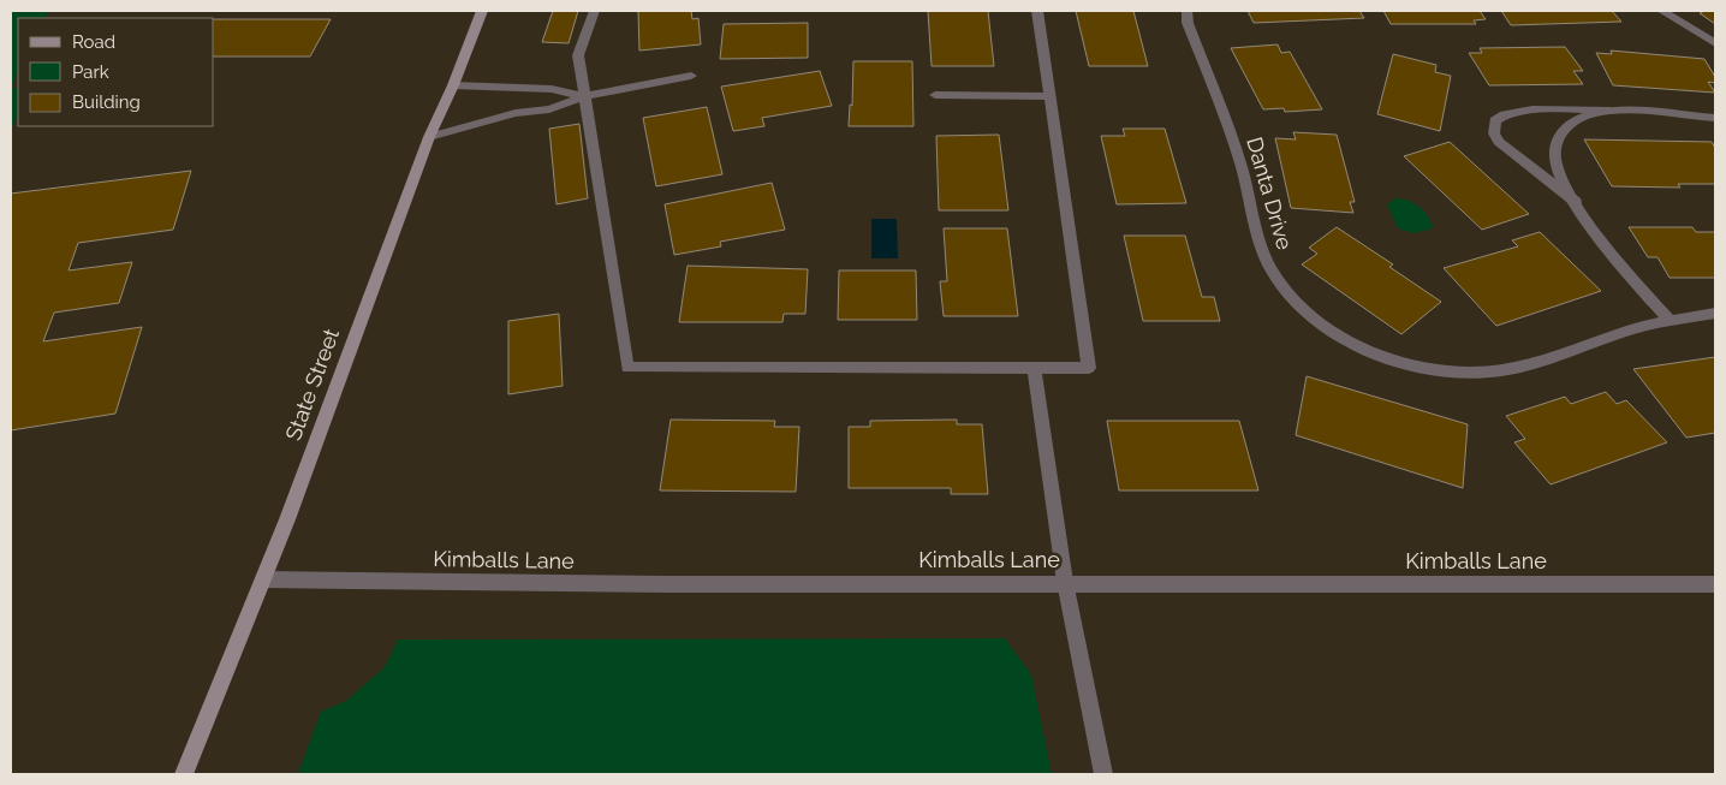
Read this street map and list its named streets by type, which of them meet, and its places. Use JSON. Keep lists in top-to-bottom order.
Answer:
{
  "streets": {
    "main road": ["State Street"],
    "street": ["Danta Drive", "Kimballs Lane"]
  },
  "crossings": [
    ["State Street", "Kimballs Lane"]
  ],
  "legend": ["Road", "Park", "Building"]
}
